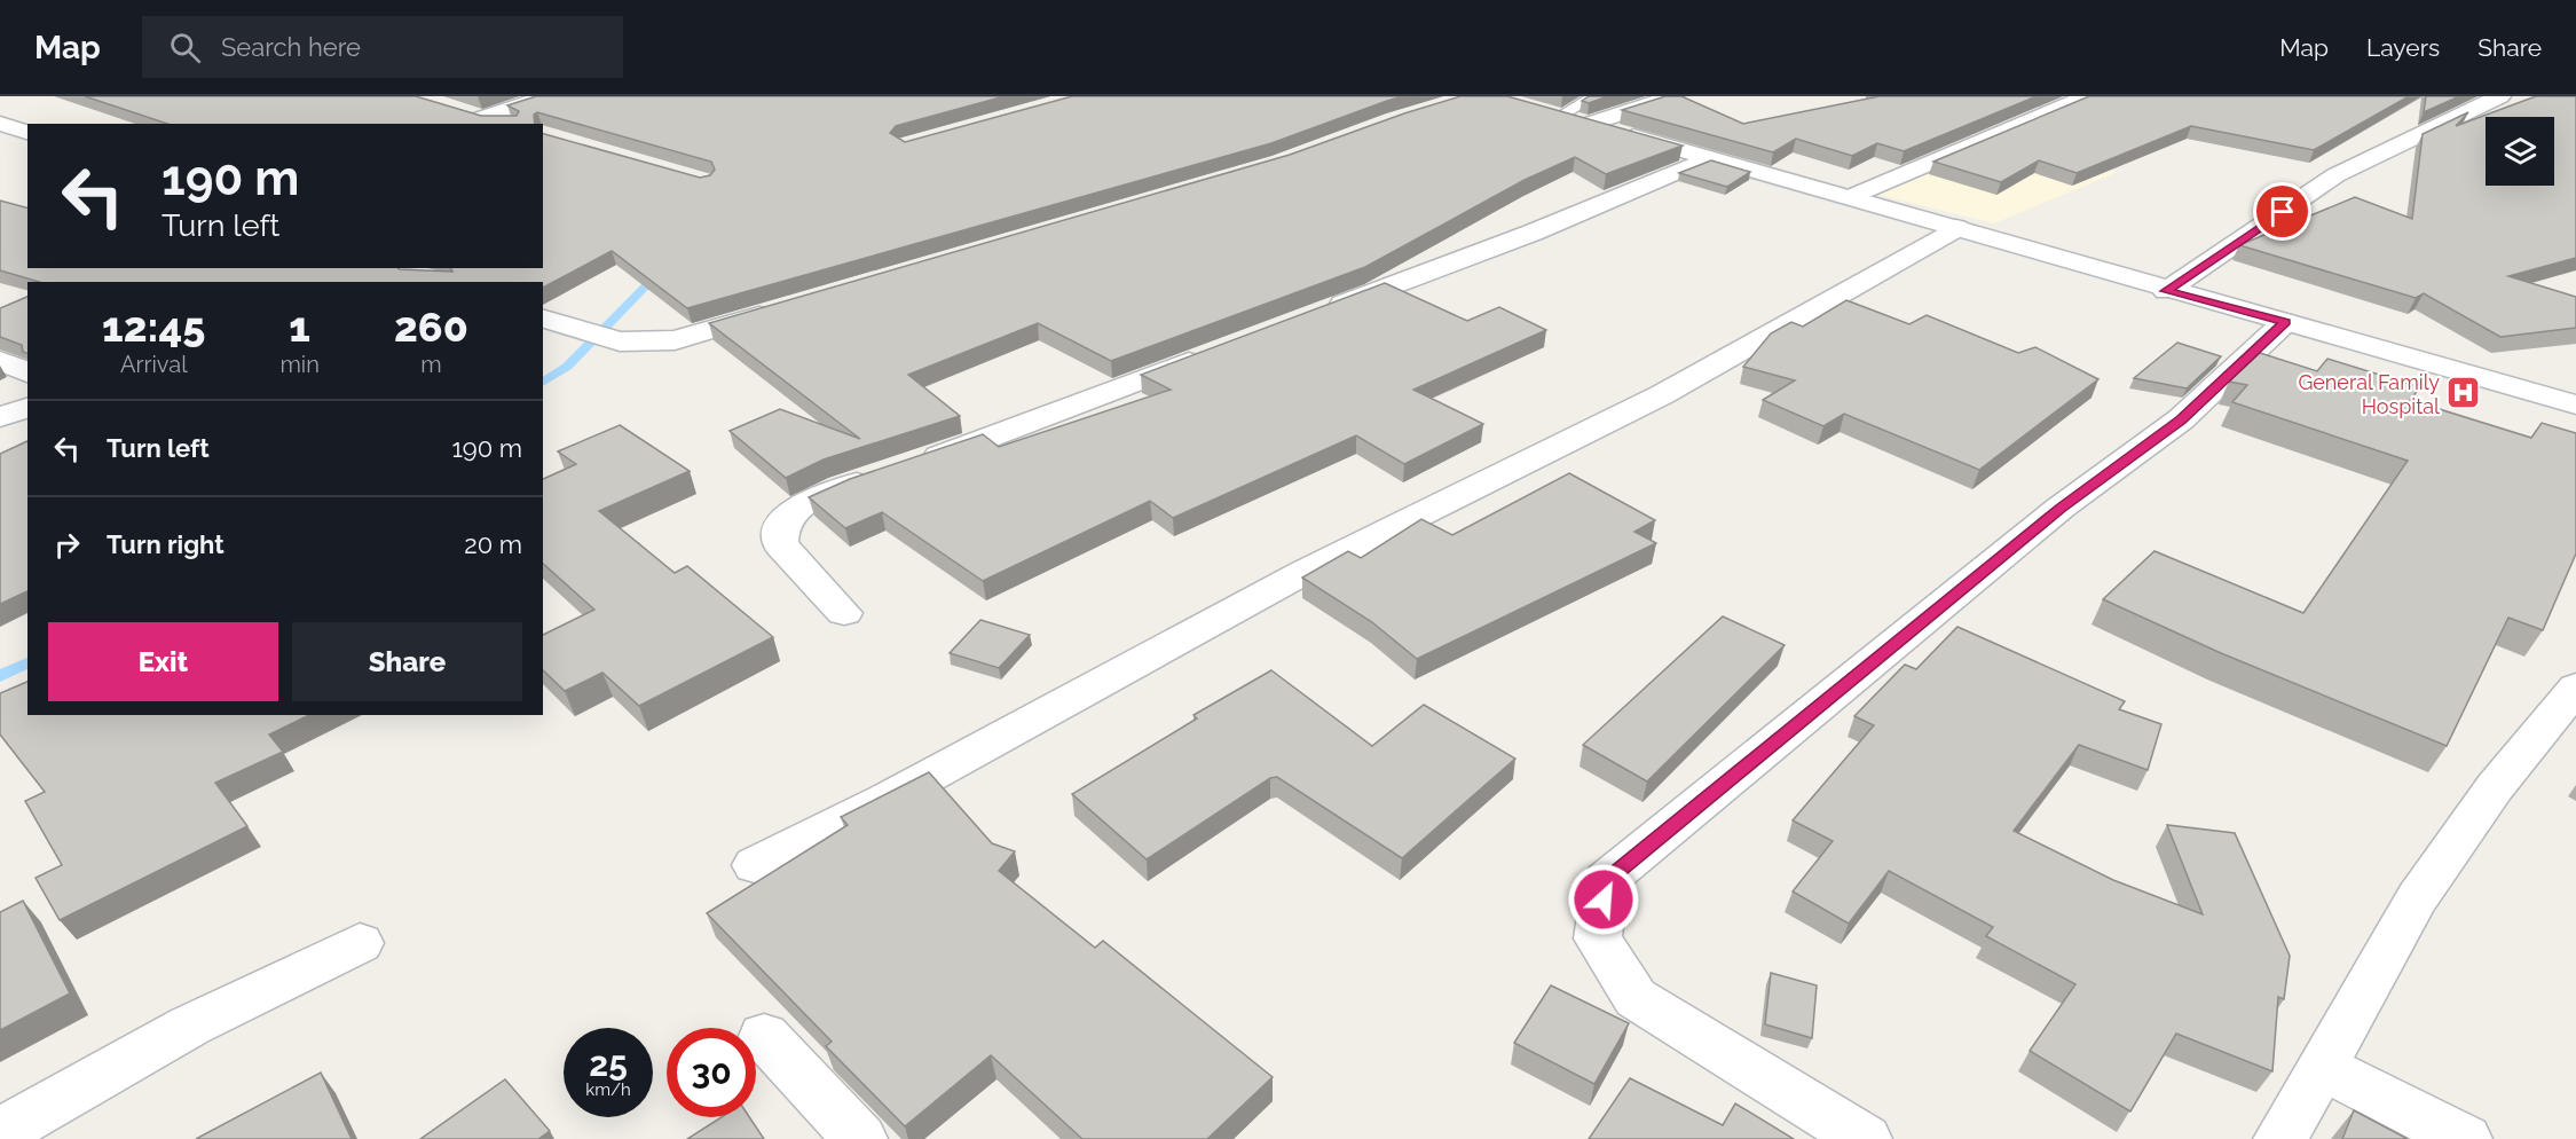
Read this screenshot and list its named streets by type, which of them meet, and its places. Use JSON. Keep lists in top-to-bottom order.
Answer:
{
  "places": {
    "hospital": ["General Family Hospital"]
  },
  "page": {
    "header": "Map",
    "search": "Search here",
    "nav": ["Map", "Layers", "Share"],
    "turn": ["190 m", "Turn left"],
    "eta": [
      "12:45",
      "Arrival",
      "1",
      "min",
      "260",
      "m"
    ],
    "list": [
      {
        "name": "Turn left",
        "value": "190 m"
      },
      {
        "name": "Turn right",
        "value": "20 m"
      }
    ],
    "buttons": ["Exit", "Share"],
    "speed": "25 km/h",
    "limit": "30"
  }
}
